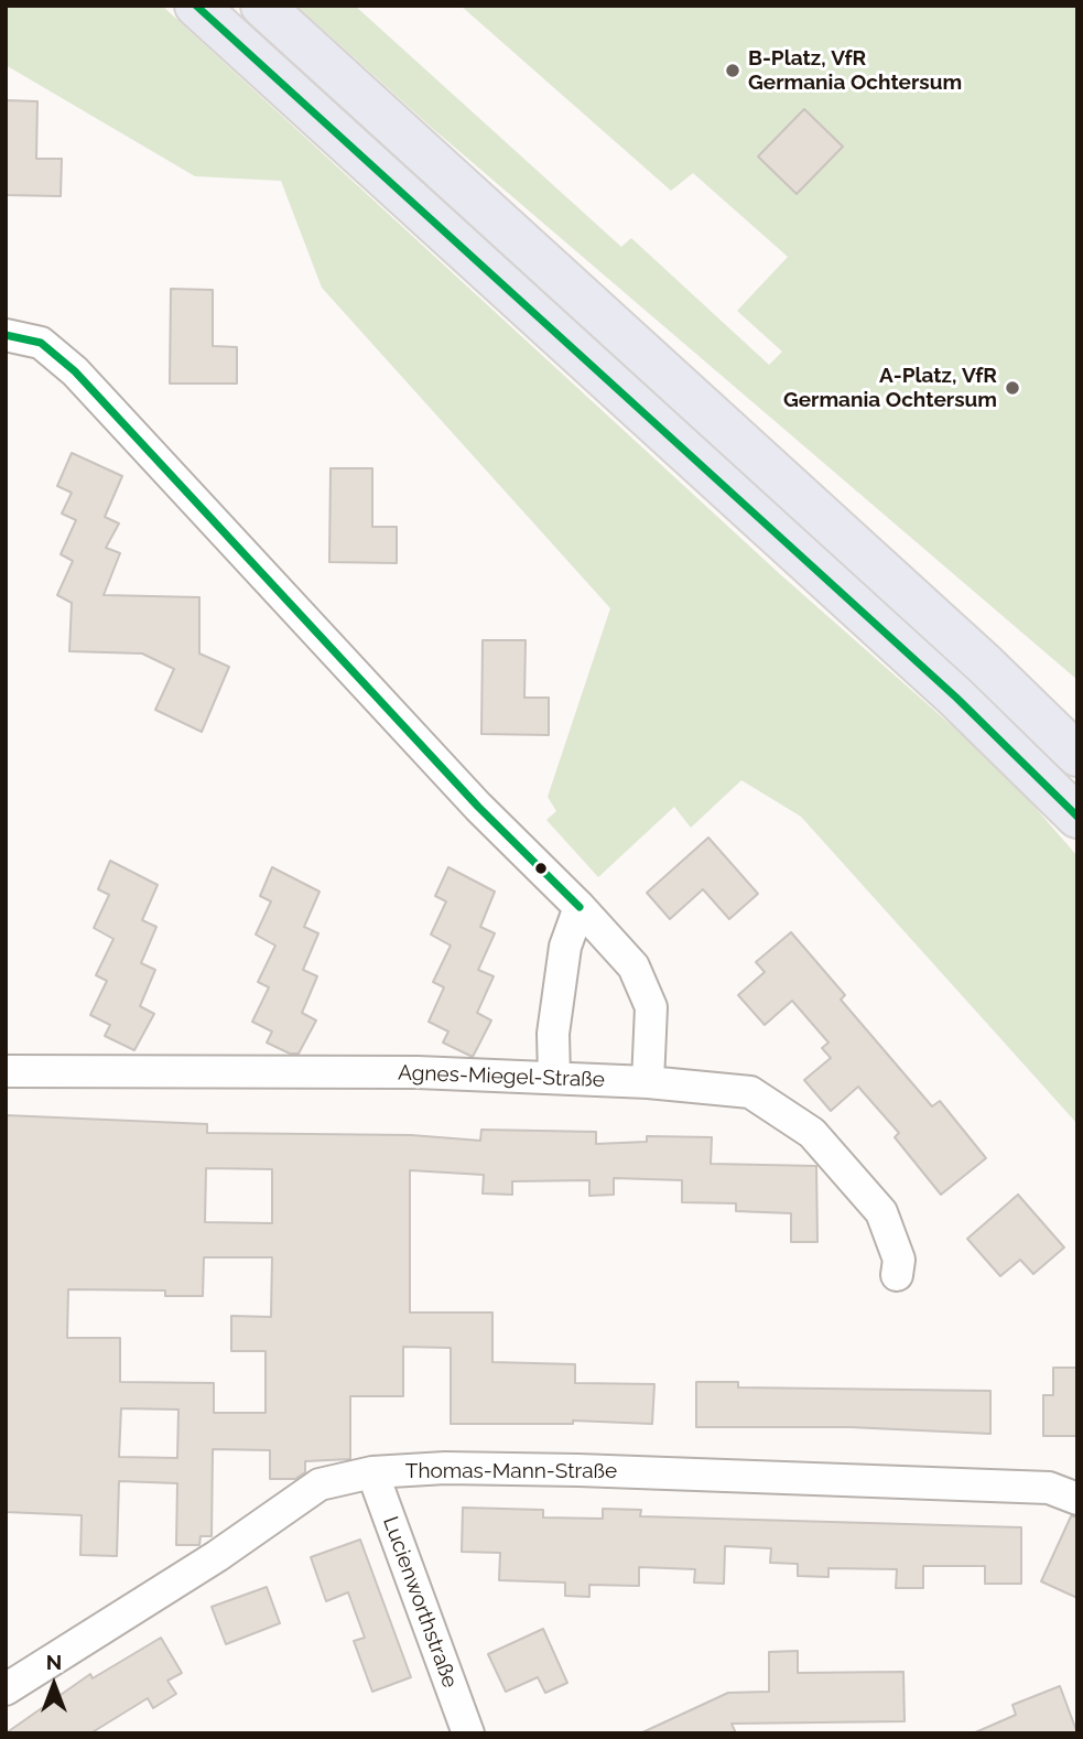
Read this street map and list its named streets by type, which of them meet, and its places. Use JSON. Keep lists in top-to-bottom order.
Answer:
{
  "streets": {
    "street": ["Agnes-Miegel-Straße", "Thomas-Mann-Straße", "Lucienworthstraße"]
  },
  "crossings": [
    ["Thomas-Mann-Straße", "Lucienworthstraße"]
  ],
  "places": ["B-Platz, VfR Germania Ochtersum", "A-Platz, VfR Germania Ochtersum"],
  "north": "top"
}
